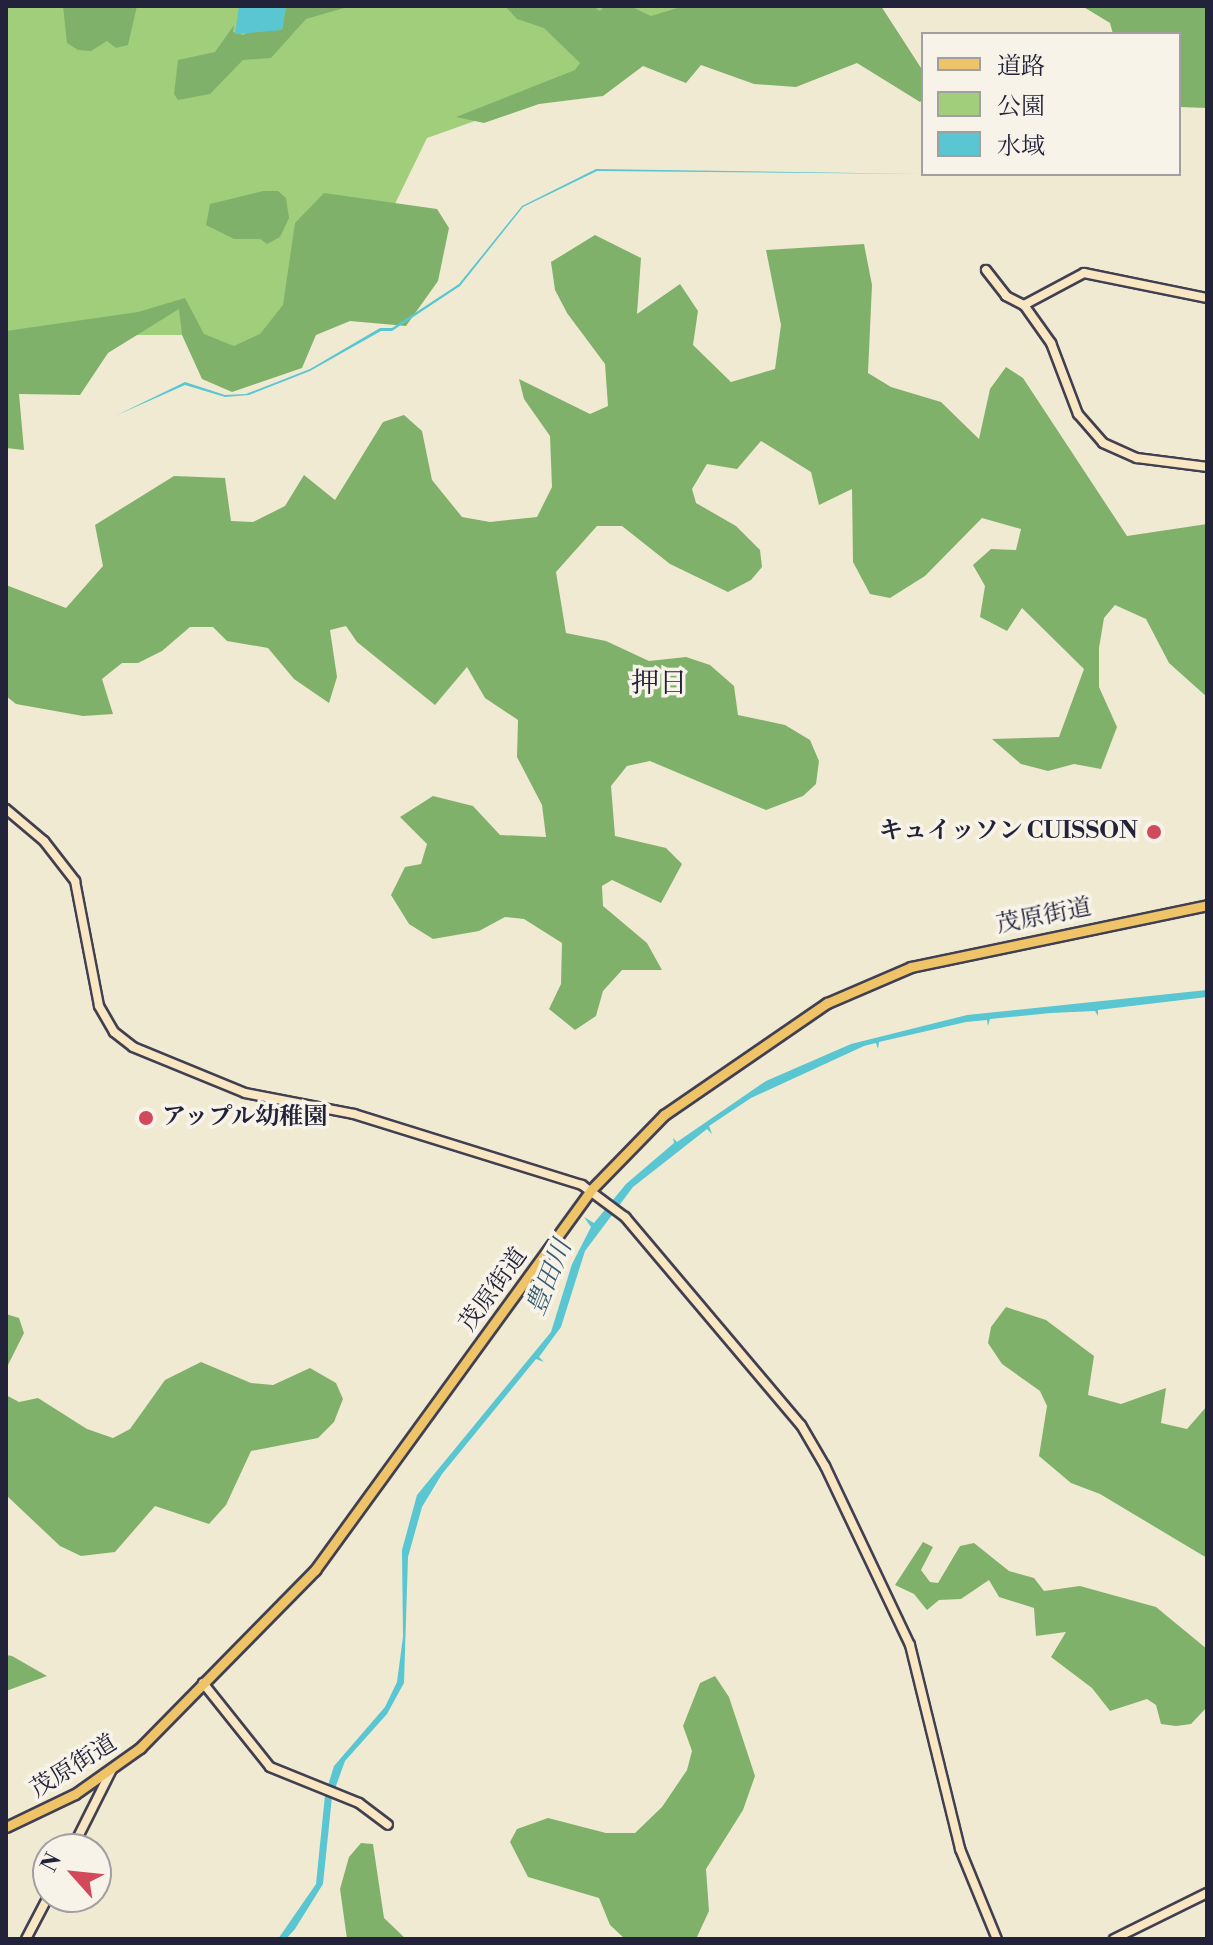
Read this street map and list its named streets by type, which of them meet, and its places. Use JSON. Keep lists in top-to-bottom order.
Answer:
{
  "streets": {
    "main road": ["茂原街道"]
  },
  "districts": ["押日"],
  "water": ["豊田川"],
  "places": ["キュイッソン CUISSON", "アップル幼稚園"],
  "legend": ["道路", "公園", "水域"],
  "north": "top left"
}
